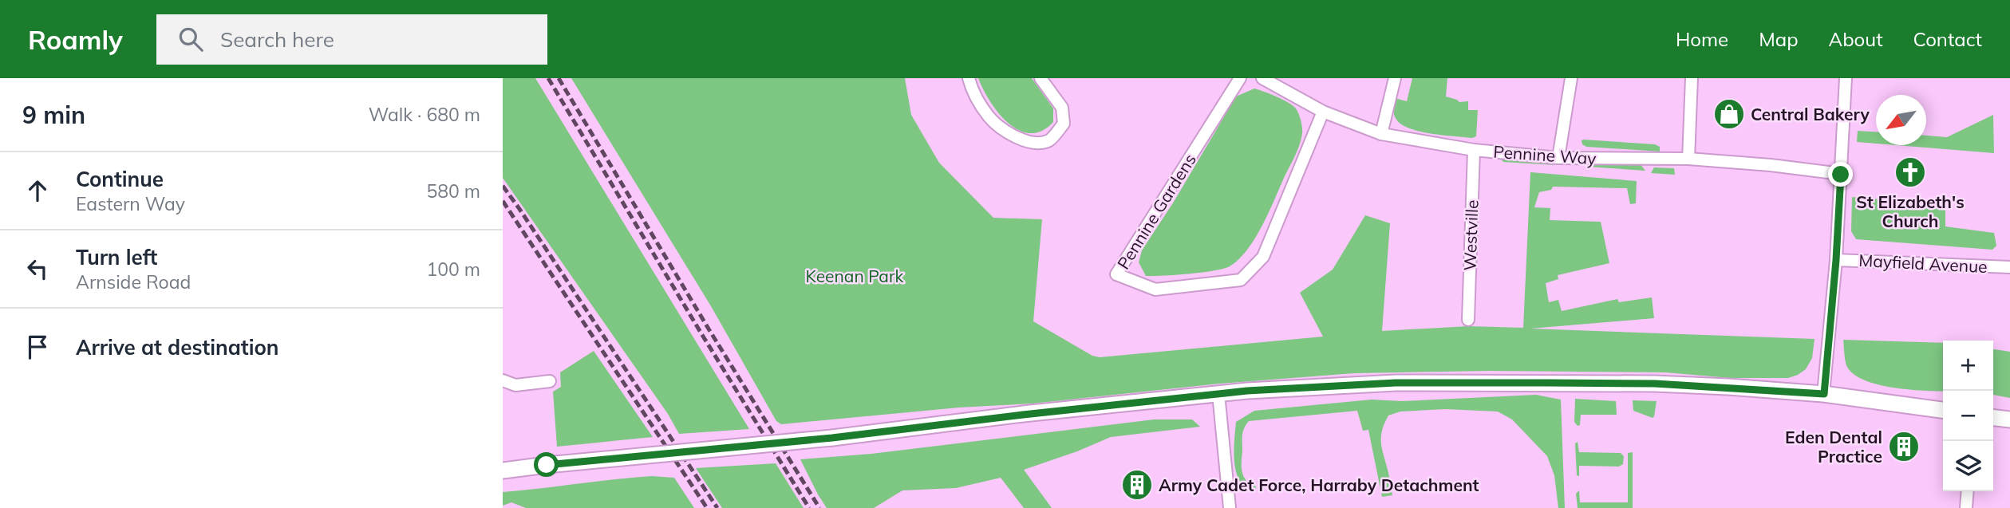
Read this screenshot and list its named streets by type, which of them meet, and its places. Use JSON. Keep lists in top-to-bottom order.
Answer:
{
  "streets": {
    "street": [
      "Pennine Way",
      "Pennine Gardens",
      "Westville",
      "Mayfield Avenue"
    ]
  },
  "crossings": [
    ["Pennine Way", "Pennine Gardens"],
    ["Pennine Way", "Westville"]
  ],
  "parks": ["Keenan Park"],
  "places": {
    "shop": ["Central Bakery"],
    "church": ["St Elizabeth's Church"],
    "building": ["Eden Dental Practice", "Army Cadet Force, Harraby Detachment"]
  },
  "north": "bottom left",
  "page": {
    "header": "Roamly",
    "search": "Search here",
    "nav": [
      "Home",
      "Map",
      "About",
      "Contact"
    ],
    "heading": ["9 min", "Walk · 680 m"],
    "list": [
      ["Continue", "Eastern Way", "580 m"],
      ["Turn left", "Arnside Road", "100 m"],
      "Arrive at destination"
    ],
    "map_buttons": ["+", "−"]
  }
}
